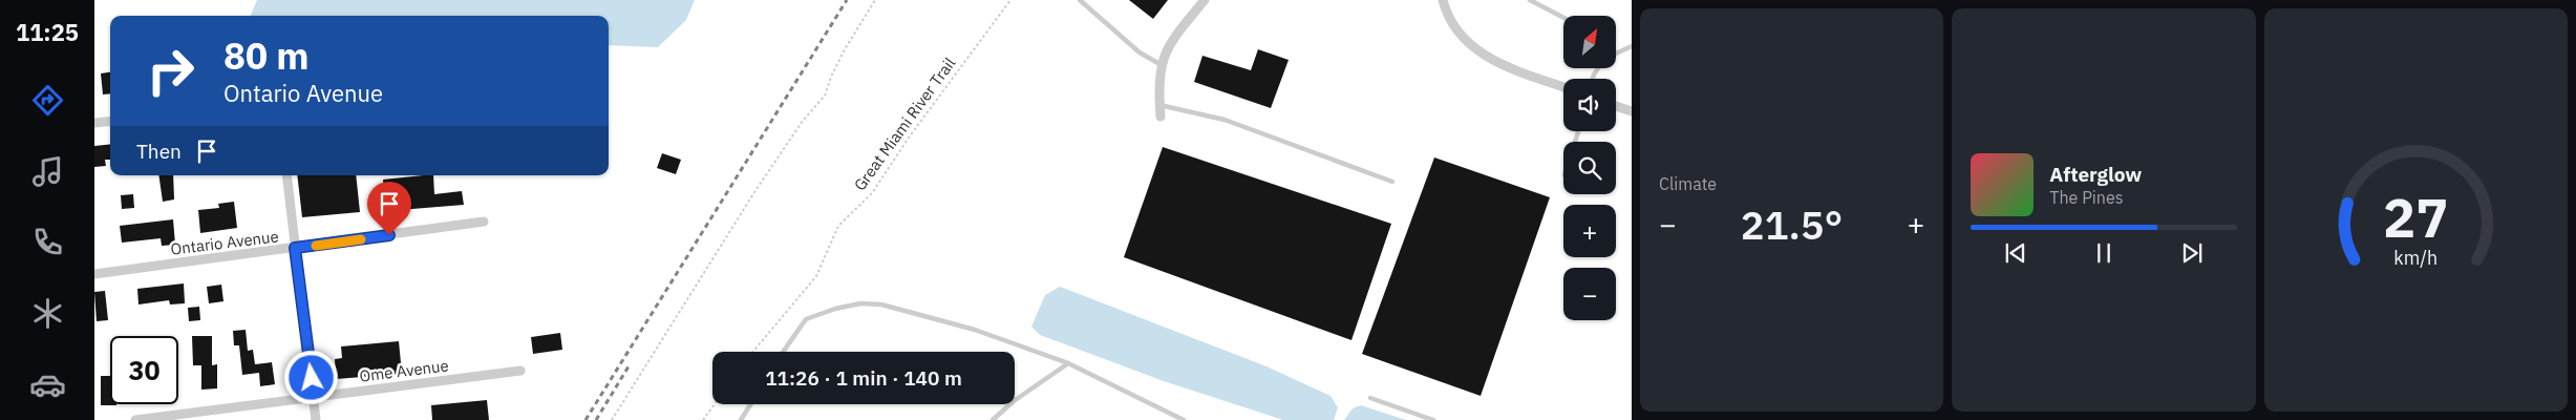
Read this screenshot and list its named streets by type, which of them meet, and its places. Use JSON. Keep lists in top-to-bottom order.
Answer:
{
  "streets": {
    "street": ["Ontario Avenue", "Ome Avenue"],
    "path": ["Great Miami River Trail"]
  },
  "north": "top right",
  "page": {
    "tabs": "11:25",
    "tile": "Climate",
    "map_buttons": ["+", "−"],
    "turn": ["80 m", "Ontario Avenue"],
    "then": "Then",
    "song": ["Afterglow", "The Pines"],
    "heat": ["−", "21.5°", "+"],
    "limit": "30",
    "trip": "11:26 · 1 min · 140 m",
    "gauge": ["27", "km/h"]
  }
}
